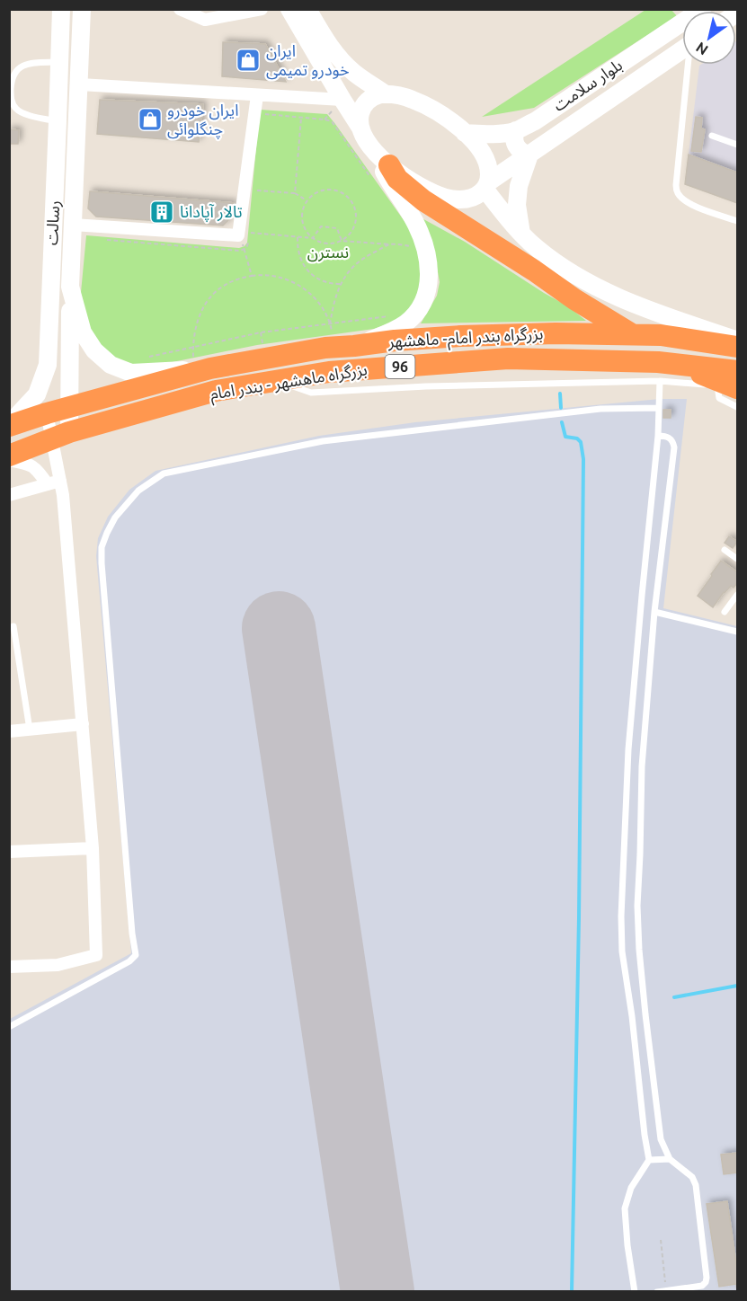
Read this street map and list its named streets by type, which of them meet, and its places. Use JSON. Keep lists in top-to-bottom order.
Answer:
{
  "streets": {
    "highway": ["بزرگراه بندر امام- ماهشهر", "96", "بزرگراه ماهشهر - بندر امام"],
    "main road": ["بلوار سلامت", "رسالت"]
  },
  "crossings": [
    ["رسالت", "بزرگراه بندر امام- ماهشهر"],
    ["رسالت", "96"],
    ["رسالت", "بزرگراه ماهشهر - بندر امام"],
    ["بزرگراه بندر امام- ماهشهر", "96"],
    ["96", "بزرگراه ماهشهر - بندر امام"]
  ],
  "parks": ["نسترن"],
  "places": {
    "shop": ["ایران خودرو تمیمی", "ایران خودرو چنگلوائی"],
    "building": ["تالار آپادانا"]
  },
  "north": "bottom left"
}
